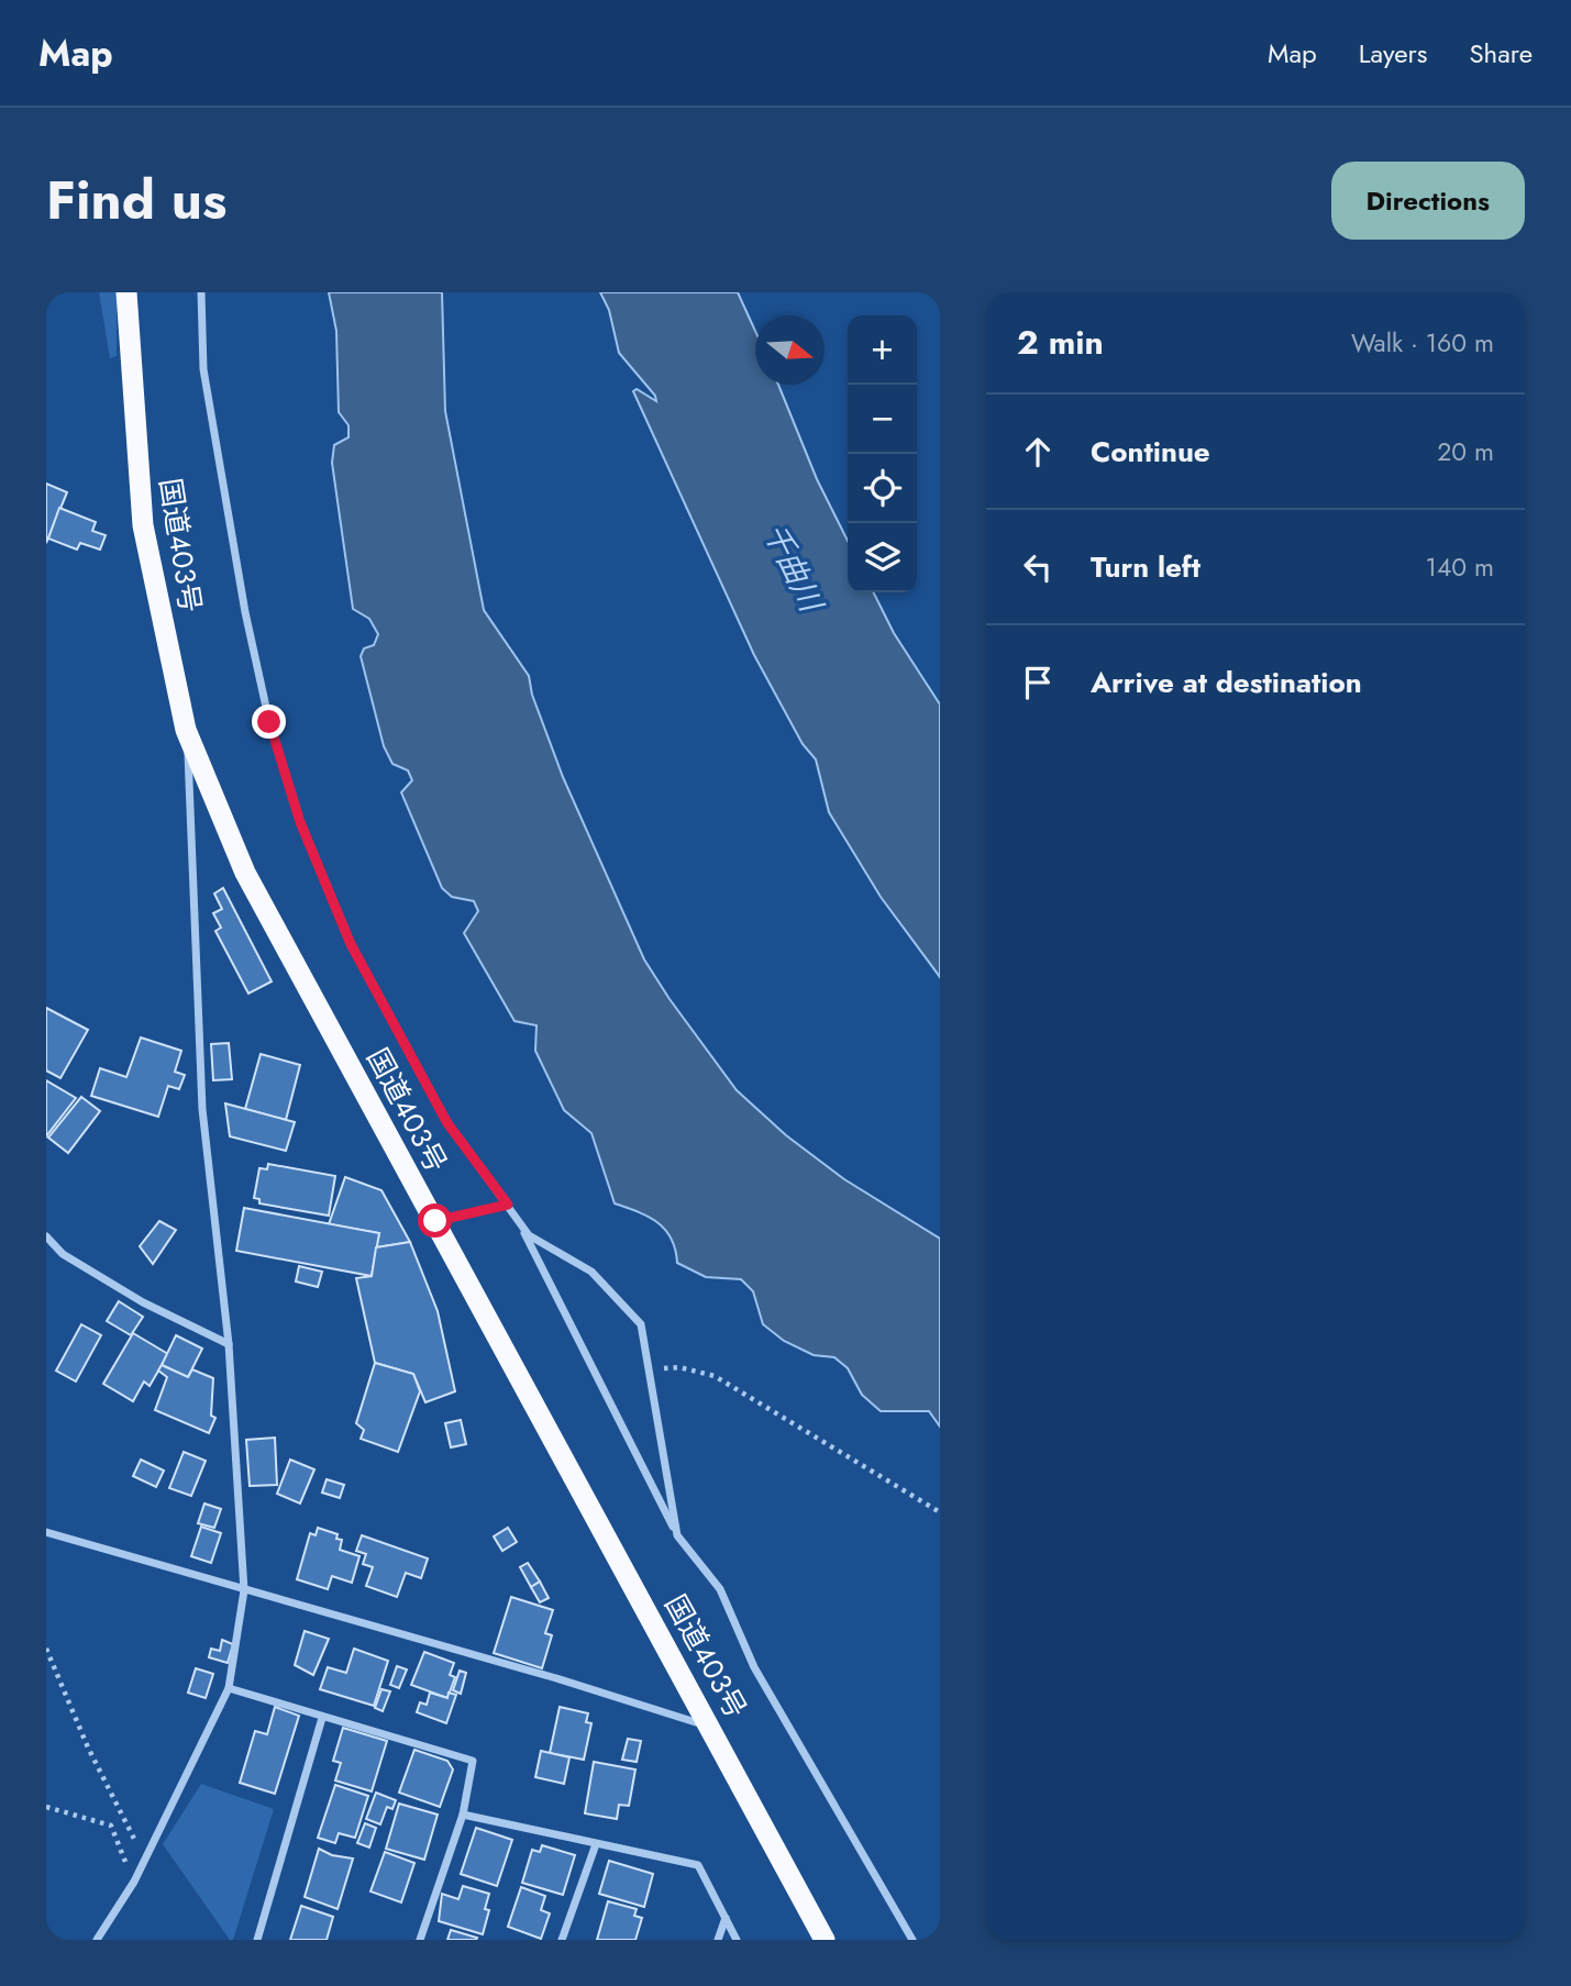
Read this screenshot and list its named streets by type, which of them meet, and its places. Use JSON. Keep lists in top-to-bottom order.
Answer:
{
  "streets": {
    "highway": ["国道403号"]
  },
  "water": ["千曲川"],
  "north": "right",
  "page": {
    "header": "Map",
    "nav": ["Map", "Layers", "Share"],
    "title": "Find us",
    "buttons": "Directions",
    "heading": ["2 min", "Walk · 160 m"],
    "map_buttons": ["+", "−"],
    "list": [
      ["Continue", "20 m"],
      ["Turn left", "140 m"],
      "Arrive at destination"
    ]
  }
}
